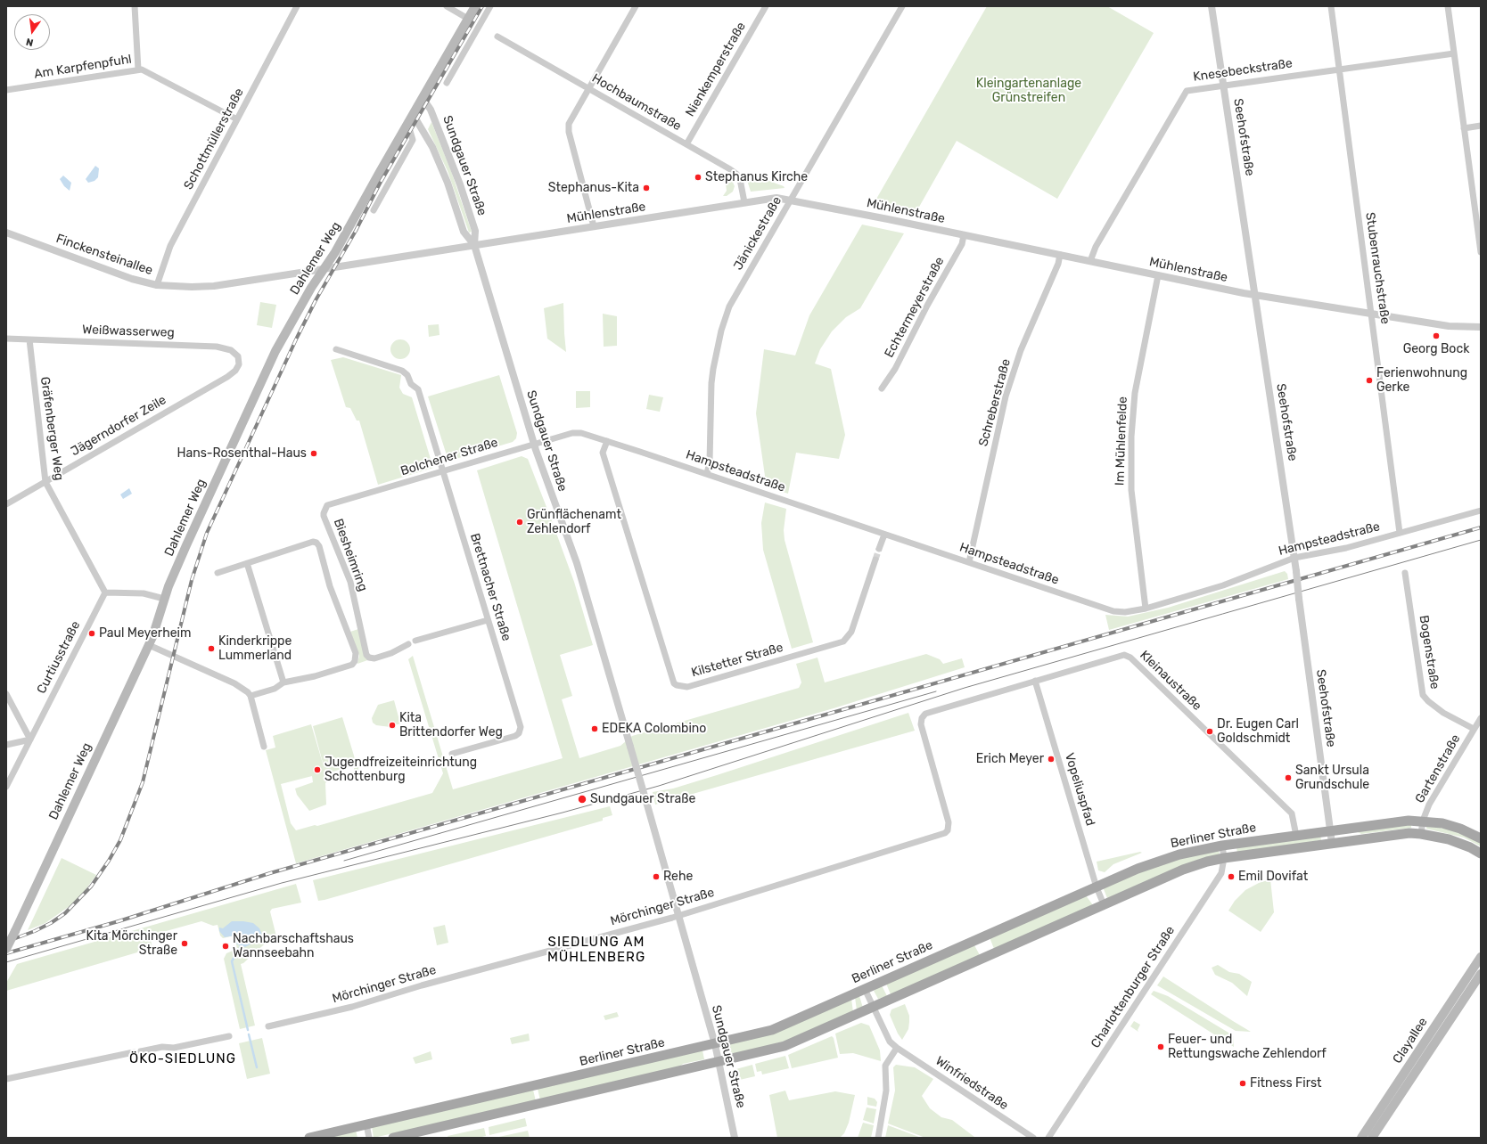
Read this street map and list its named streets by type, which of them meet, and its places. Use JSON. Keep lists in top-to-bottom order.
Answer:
{
  "streets": {
    "main road": ["Dahlemer Weg", "Berliner Straße", "Clayallee"],
    "street": [
      "Am Karpfenpfuhl",
      "Nienkemperstraße",
      "Knesebeckstraße",
      "Hochbaumstraße",
      "Seehofstraße",
      "Schottmüllerstraße",
      "Sundgauer Straße",
      "Mühlenstraße",
      "Jänickestraße",
      "Finckensteinallee",
      "Stubenrauchstraße",
      "Echtermeyerstraße",
      "Weißwasserweg",
      "Schreberstraße",
      "Jägerndorfer Zeile",
      "Gräfenberger Weg",
      "Im Mühlenfelde",
      "Bolchener Straße",
      "Hampsteadstraße",
      "Biesheimring",
      "Brettnacher Straße",
      "Bogenstraße",
      "Curtiusstraße",
      "Kilstetter Straße",
      "Kleinaustraße",
      "Gartenstraße",
      "Vopeliuspfad",
      "Mörchinger Straße",
      "Charlottenburger Straße",
      "Winfriedstraße"
    ]
  },
  "crossings": [
    ["Am Karpfenpfuhl", "Schottmüllerstraße"],
    ["Nienkemperstraße", "Hochbaumstraße"],
    ["Knesebeckstraße", "Seehofstraße"],
    ["Knesebeckstraße", "Mühlenstraße"],
    ["Knesebeckstraße", "Stubenrauchstraße"],
    ["Hochbaumstraße", "Mühlenstraße"],
    ["Seehofstraße", "Mühlenstraße"],
    ["Seehofstraße", "Hampsteadstraße"],
    ["Seehofstraße", "Berliner Straße"],
    ["Schottmüllerstraße", "Finckensteinallee"],
    ["Sundgauer Straße", "Mühlenstraße"],
    ["Sundgauer Straße", "Dahlemer Weg"],
    ["Sundgauer Straße", "Bolchener Straße"],
    ["Sundgauer Straße", "Hampsteadstraße"],
    ["Sundgauer Straße", "Berliner Straße"],
    ["Sundgauer Straße", "Mörchinger Straße"],
    ["Mühlenstraße", "Jänickestraße"],
    ["Mühlenstraße", "Finckensteinallee"],
    ["Mühlenstraße", "Dahlemer Weg"],
    ["Mühlenstraße", "Stubenrauchstraße"],
    ["Mühlenstraße", "Echtermeyerstraße"],
    ["Mühlenstraße", "Schreberstraße"],
    ["Mühlenstraße", "Im Mühlenfelde"],
    ["Jänickestraße", "Hampsteadstraße"],
    ["Finckensteinallee", "Dahlemer Weg"],
    ["Stubenrauchstraße", "Hampsteadstraße"],
    ["Weißwasserweg", "Jägerndorfer Zeile"],
    ["Weißwasserweg", "Gräfenberger Weg"],
    ["Schreberstraße", "Hampsteadstraße"],
    ["Jägerndorfer Zeile", "Gräfenberger Weg"],
    ["Gräfenberger Weg", "Curtiusstraße"],
    ["Im Mühlenfelde", "Hampsteadstraße"],
    ["Bolchener Straße", "Hampsteadstraße"],
    ["Bolchener Straße", "Biesheimring"],
    ["Bolchener Straße", "Brettnacher Straße"],
    ["Hampsteadstraße", "Kilstetter Straße"],
    ["Bogenstraße", "Gartenstraße"],
    ["Kleinaustraße", "Vopeliuspfad"],
    ["Kleinaustraße", "Berliner Straße"],
    ["Kleinaustraße", "Mörchinger Straße"],
    ["Gartenstraße", "Berliner Straße"],
    ["Vopeliuspfad", "Berliner Straße"],
    ["Berliner Straße", "Charlottenburger Straße"],
    ["Berliner Straße", "Winfriedstraße"]
  ],
  "districts": ["SIEDLUNG AM MÜHLENBERG", "ÖKO-SIEDLUNG"],
  "parks": ["Kleingartenanlage Grünstreifen"],
  "places": [
    "Stephanus Kirche",
    "Stephanus-Kita",
    "Georg Bock",
    "Ferienwohnung Gerke",
    "Hans-Rosenthal-Haus",
    "Grünflächenamt Zehlendorf",
    "Paul Meyerheim",
    "Kinderkrippe Lummerland",
    "Kita Brittendorfer Weg",
    "EDEKA Colombino",
    "Dr. Eugen Carl Goldschmidt",
    "Erich Meyer",
    "Jugendfreizeiteinrichtung Schottenburg",
    "Sankt Ursula Grundschule",
    "Sundgauer Straße",
    "Rehe",
    "Emil Dovifat",
    "Kita Mörchinger Straße",
    "Nachbarschaftshaus Wannseebahn",
    "Feuer- und Rettungswache Zehlendorf",
    "Fitness First"
  ],
  "north": "bottom"
}
